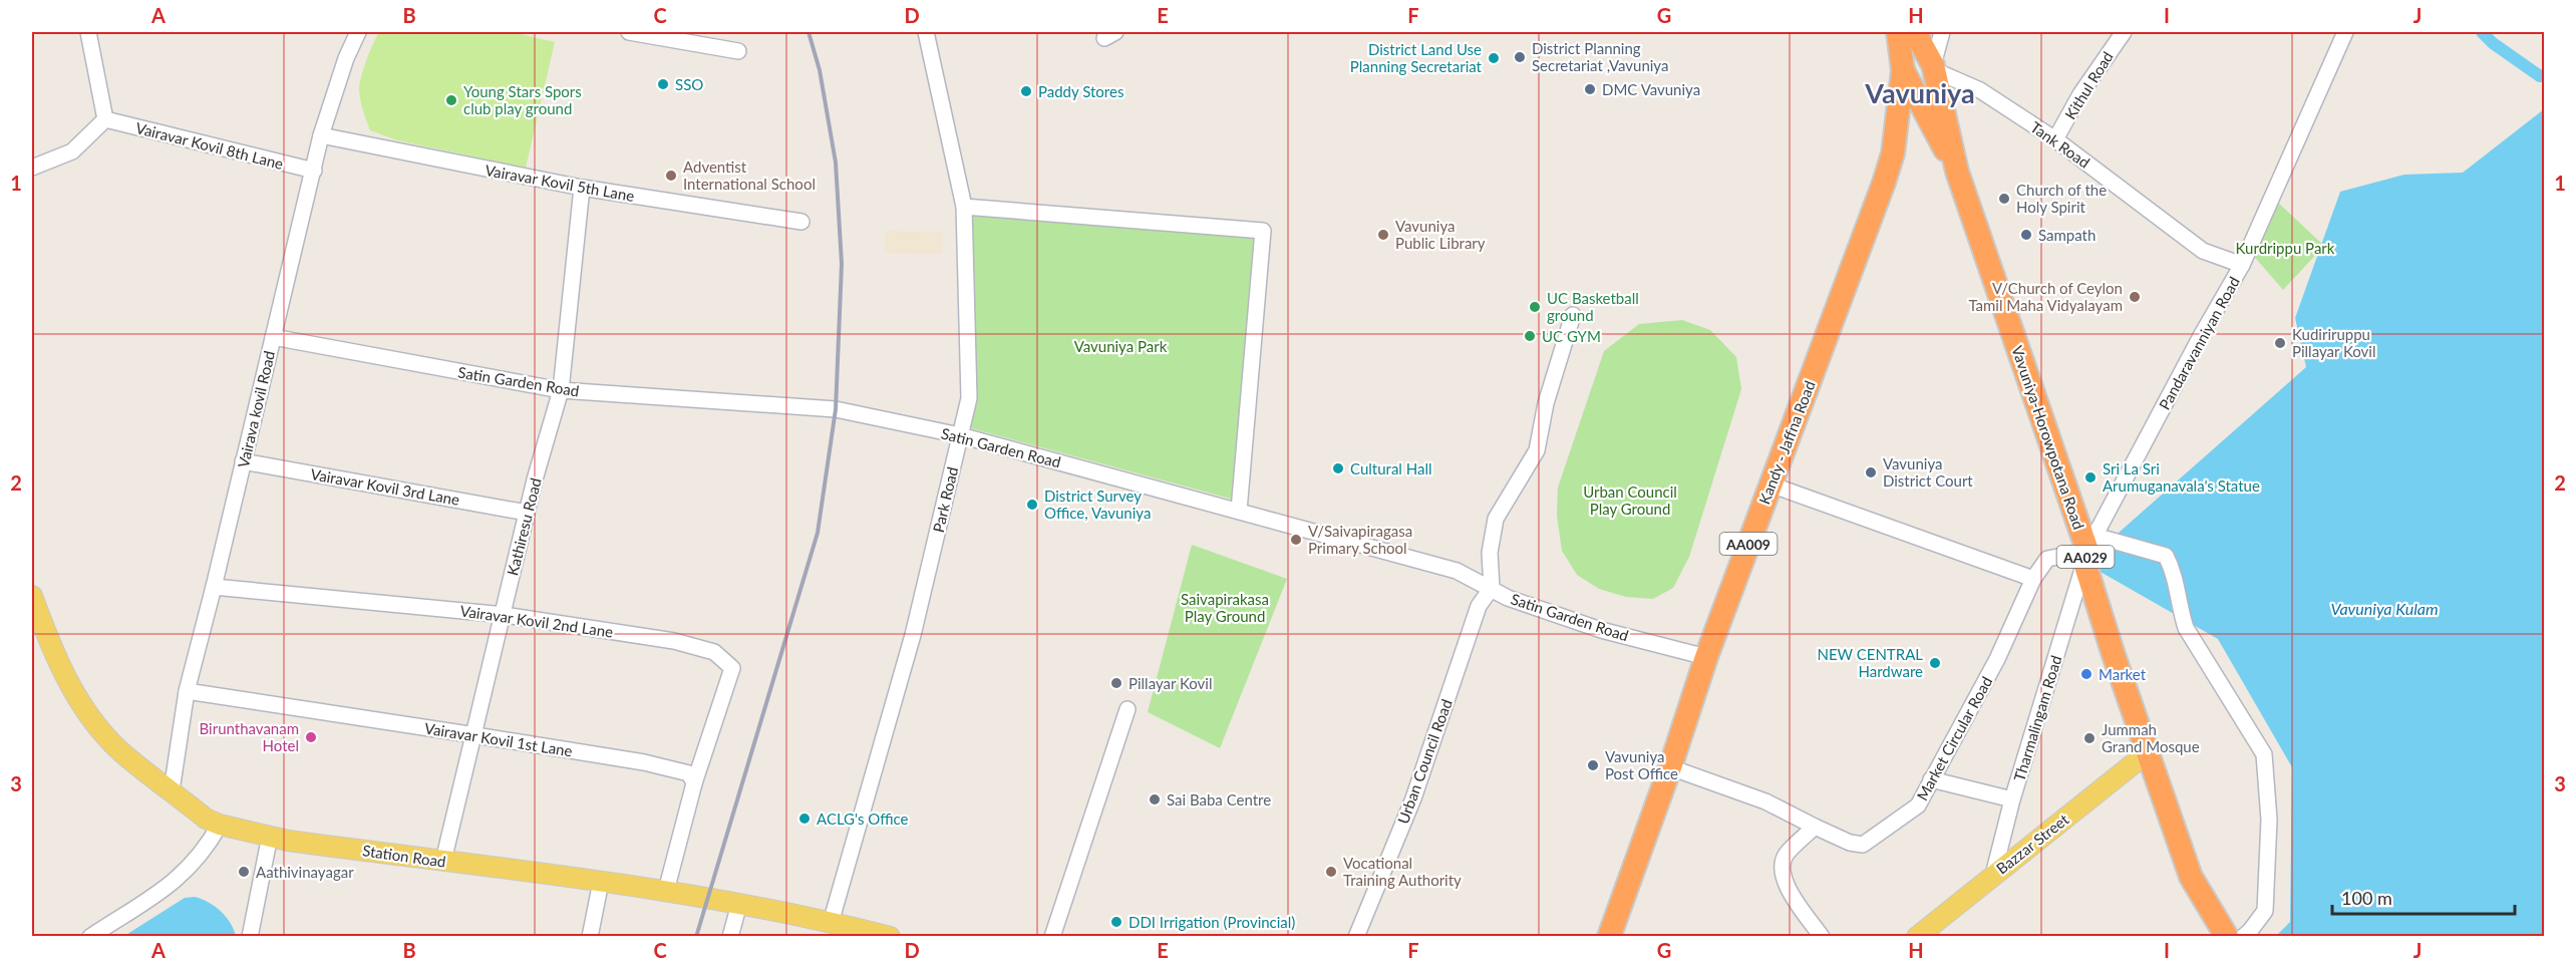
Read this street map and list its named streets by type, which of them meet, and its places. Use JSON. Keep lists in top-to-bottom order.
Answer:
{
  "streets": {
    "highway": [
      "Vavuniya-Horowpotana Road",
      "Kandy - Jaffna Road",
      "AA009",
      "AA029"
    ],
    "main road": ["Bazzar Street", "Station Road"],
    "street": [
      "Kithul Road",
      "Tank Road",
      "Vairavar Kovil 8th Lane",
      "Vairavar Kovil 5th Lane",
      "Pandaravanniyan Road",
      "Satin Garden Road",
      "Vairava kovil Road",
      "Vairavar Kovil 3rd Lane",
      "Park Road",
      "Kathiresu Road",
      "Vairavar Kovil 2nd Lane",
      "Tharmalingam Road",
      "Market Circular Road",
      "Vairavar Kovil 1st Lane",
      "Urban Council Road"
    ]
  },
  "crossings": [
    ["Kithul Road", "Tank Road"],
    ["Tank Road", "Pandaravanniyan Road"],
    ["Tank Road", "Vavuniya-Horowpotana Road"],
    ["Tank Road", "Kandy - Jaffna Road"],
    ["Vairavar Kovil 8th Lane", "Vairava kovil Road"],
    ["Vairavar Kovil 5th Lane", "Vairava kovil Road"],
    ["Vairavar Kovil 5th Lane", "Kathiresu Road"],
    ["Pandaravanniyan Road", "Vavuniya-Horowpotana Road"],
    ["Pandaravanniyan Road", "Tharmalingam Road"],
    ["Pandaravanniyan Road", "Market Circular Road"],
    ["Satin Garden Road", "Vairava kovil Road"],
    ["Satin Garden Road", "Kandy - Jaffna Road"],
    ["Satin Garden Road", "Park Road"],
    ["Satin Garden Road", "Kathiresu Road"],
    ["Satin Garden Road", "Urban Council Road"],
    ["Vairava kovil Road", "Vairavar Kovil 3rd Lane"],
    ["Vairava kovil Road", "Vairavar Kovil 2nd Lane"],
    ["Vairava kovil Road", "Vairavar Kovil 1st Lane"],
    ["Vairava kovil Road", "Station Road"],
    ["Vavuniya-Horowpotana Road", "Kandy - Jaffna Road"],
    ["Vavuniya-Horowpotana Road", "AA009"],
    ["Vavuniya-Horowpotana Road", "Tharmalingam Road"],
    ["Vavuniya-Horowpotana Road", "Market Circular Road"],
    ["Vavuniya-Horowpotana Road", "Bazzar Street"],
    ["Kandy - Jaffna Road", "AA009"],
    ["Kandy - Jaffna Road", "Market Circular Road"],
    ["Vairavar Kovil 3rd Lane", "Kathiresu Road"],
    ["Park Road", "Station Road"],
    ["Kathiresu Road", "Vairavar Kovil 2nd Lane"],
    ["Kathiresu Road", "Vairavar Kovil 1st Lane"],
    ["Kathiresu Road", "Station Road"],
    ["Vairavar Kovil 2nd Lane", "Vairavar Kovil 1st Lane"],
    ["Tharmalingam Road", "Market Circular Road"],
    ["Tharmalingam Road", "Bazzar Street"]
  ],
  "districts": ["Vavuniya"],
  "water": ["Vavuniya Kulam"],
  "parks": [
    "Kurdrippu Park",
    "Vavuniya Park",
    "Urban Council Play Ground",
    "Saivapirakasa Play Ground"
  ],
  "places": [
    "District Planning Secretariat ,Vavuniya",
    "District Land Use Planning Secretariat",
    "SSO",
    "DMC Vavuniya",
    "Paddy Stores",
    "Young Stars Spors club play ground",
    "Adventist International School",
    "Church of the Holy Spirit",
    "Vavuniya Public Library",
    "Sampath",
    "V/Church of Ceylon Tamil Maha Vidyalayam",
    "UC Basketball ground",
    "UC GYM",
    "Kudiriruppu Pillayar Kovil",
    "Cultural Hall",
    "Vavuniya District Court",
    "Sri La Sri Arumuganavala's Statue",
    "District Survey Office, Vavuniya",
    "V/Saivapiragasa Primary School",
    "NEW CENTRAL Hardware",
    "Market",
    "Pillayar Kovil",
    "Birunthavanam Hotel",
    "Jummah Grand Mosque",
    "Vavuniya Post Office",
    "Sai Baba Centre",
    "ACLG's Office",
    "Aathivinayagar",
    "Vocational Training Authority",
    "DDI Irrigation (Provincial)"
  ],
  "scale_bar": "100 m",
  "grid": {
    "columns": [
      "A",
      "B",
      "C",
      "D",
      "E",
      "F",
      "G",
      "H",
      "I",
      "J"
    ],
    "rows": ["1", "2", "3"]
  }
}
